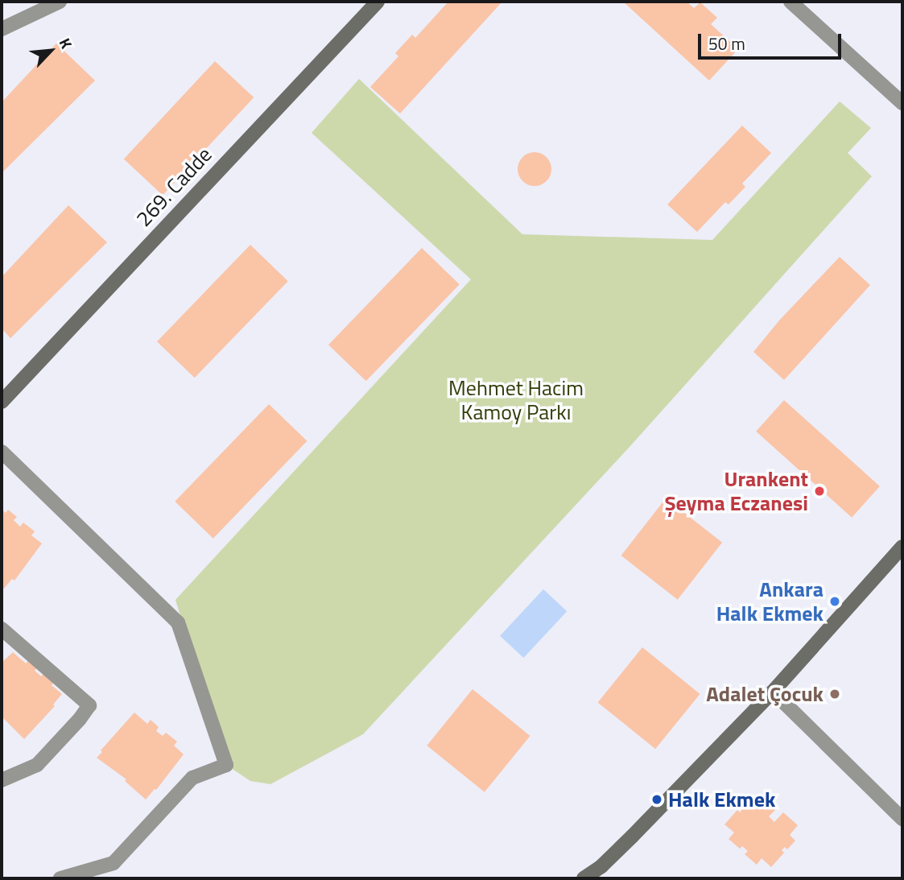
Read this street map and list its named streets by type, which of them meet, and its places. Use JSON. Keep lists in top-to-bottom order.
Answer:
{
  "streets": {
    "street": ["269. Cadde"]
  },
  "parks": ["Mehmet Hacim Kamoy Parkı"],
  "places": [
    "Urankent Şeyma Eczanesi",
    "Ankara Halk Ekmek",
    "Adalet Çocuk",
    "Halk Ekmek"
  ],
  "scale_bar": "50 m",
  "north": "top right"
}
